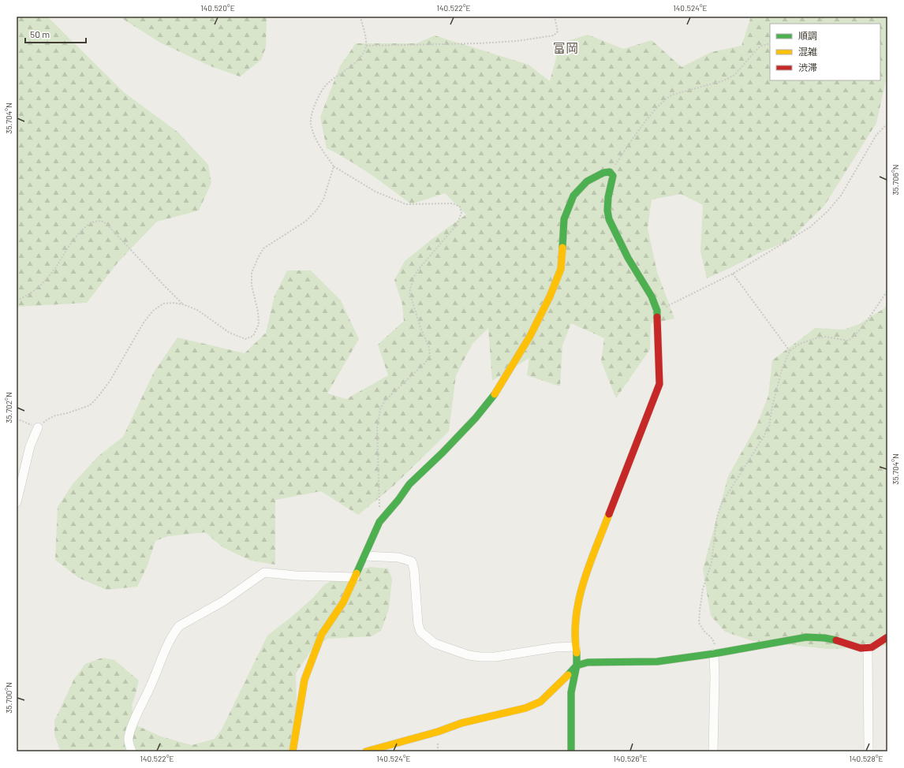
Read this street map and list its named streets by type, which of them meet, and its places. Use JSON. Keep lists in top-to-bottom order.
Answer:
{
  "districts": ["富岡"],
  "legend": ["順調", "混雑", "渋滞"],
  "scale_bar": "50 m",
  "coordinates": [
    "140.520°E",
    "140.522°E",
    "140.524°E",
    "35.704°N",
    "35.706°N",
    "35.702°N",
    "35.700°N",
    "140.526°E",
    "140.528°E"
  ]
}
